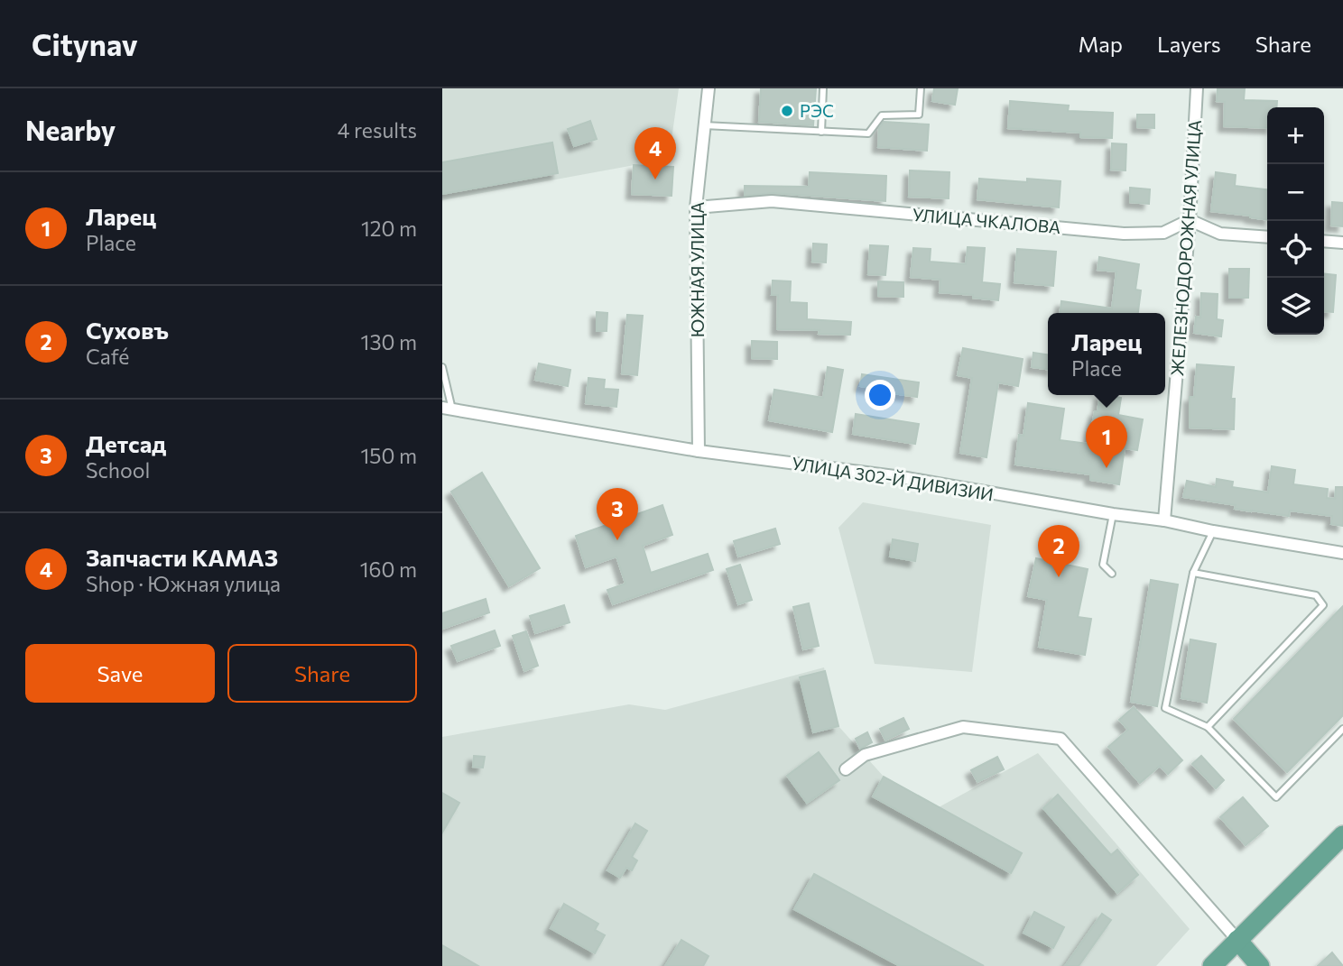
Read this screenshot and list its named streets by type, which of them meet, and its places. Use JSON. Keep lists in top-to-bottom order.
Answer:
{
  "streets": {
    "street": [
      "УЛИЦА ЧКАЛОВА",
      "ЖЕЛЕЗНОДОРОЖНАЯ УЛИЦА",
      "ЮЖНАЯ УЛИЦА",
      "УЛИЦА 302-Й ДИВИЗИИ"
    ]
  },
  "crossings": [
    ["УЛИЦА ЧКАЛОВА", "ЖЕЛЕЗНОДОРОЖНАЯ УЛИЦА"],
    ["УЛИЦА ЧКАЛОВА", "ЮЖНАЯ УЛИЦА"],
    ["ЖЕЛЕЗНОДОРОЖНАЯ УЛИЦА", "УЛИЦА 302-Й ДИВИЗИИ"],
    ["ЮЖНАЯ УЛИЦА", "УЛИЦА 302-Й ДИВИЗИИ"]
  ],
  "places": ["РЭС"],
  "page": {
    "header": "Citynav",
    "nav": ["Map", "Layers", "Share"],
    "heading": ["Nearby", "4 results"],
    "map_buttons": ["+", "−"],
    "pins": [
      "4",
      "1",
      "3",
      "2"
    ],
    "list": [
      {
        "mark": "1",
        "name": "Ларец",
        "note": "Place",
        "value": "120 m"
      },
      {
        "mark": "2",
        "name": "Суховъ",
        "note": "Café",
        "value": "130 m"
      },
      {
        "mark": "3",
        "name": "Детсад",
        "note": "School",
        "value": "150 m"
      },
      {
        "mark": "4",
        "name": "Запчасти КАМАЗ",
        "note": "Shop · Южная улица",
        "value": "160 m"
      }
    ],
    "popup": ["Ларец", "Place"],
    "buttons": ["Save", "Share"]
  }
}
